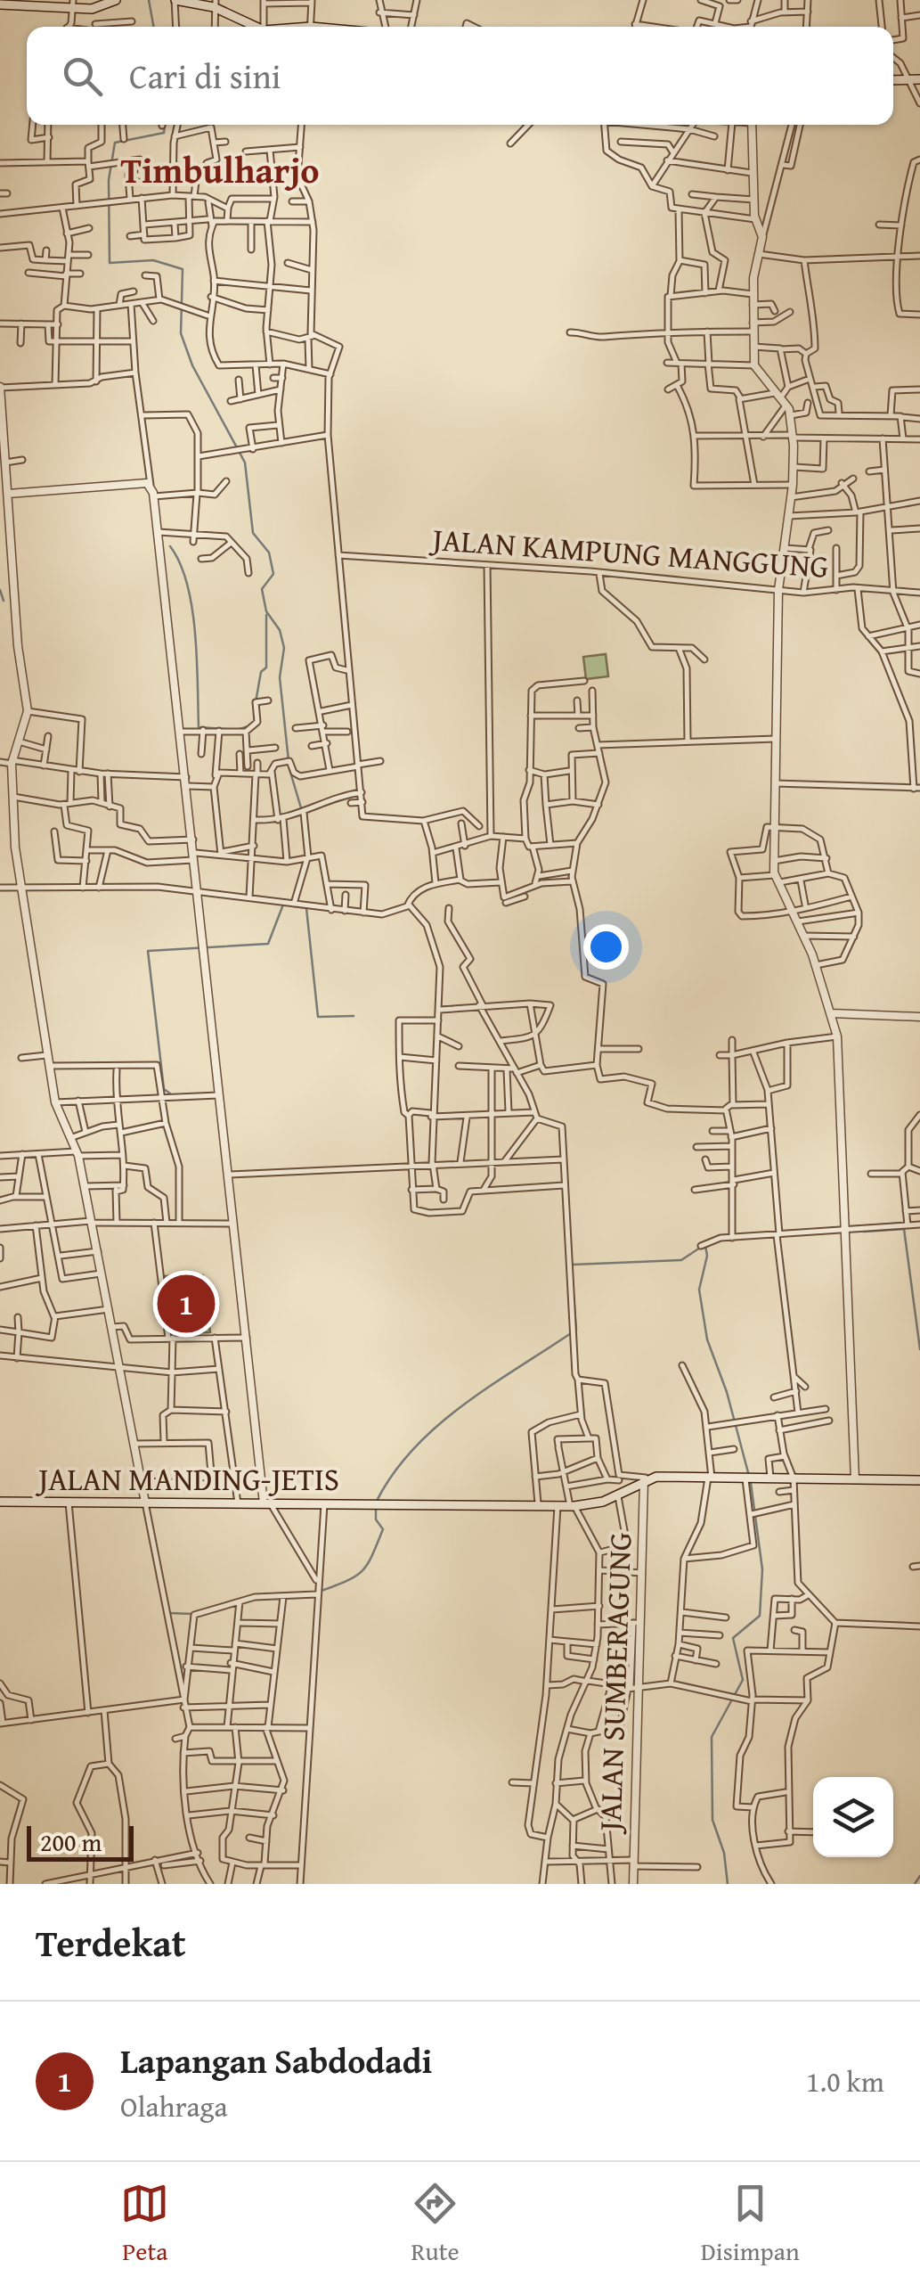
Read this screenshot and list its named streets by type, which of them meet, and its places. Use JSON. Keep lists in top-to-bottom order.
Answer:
{
  "streets": {
    "main road": ["JALAN MANDING-JETIS"],
    "street": ["JALAN KAMPUNG MANGGUNG", "JALAN SUMBERAGUNG"]
  },
  "crossings": [
    ["JALAN MANDING-JETIS", "JALAN SUMBERAGUNG"]
  ],
  "districts": ["Timbulharjo"],
  "scale_bar": "200 m",
  "page": {
    "search": "Cari di sini",
    "pins": "1",
    "scale": "200 m",
    "heading": "Terdekat",
    "list": [
      {
        "mark": "1",
        "name": "Lapangan Sabdodadi",
        "note": "Olahraga",
        "value": "1.0 km"
      }
    ],
    "nav": ["Peta", "Rute", "Disimpan"]
  }
}
